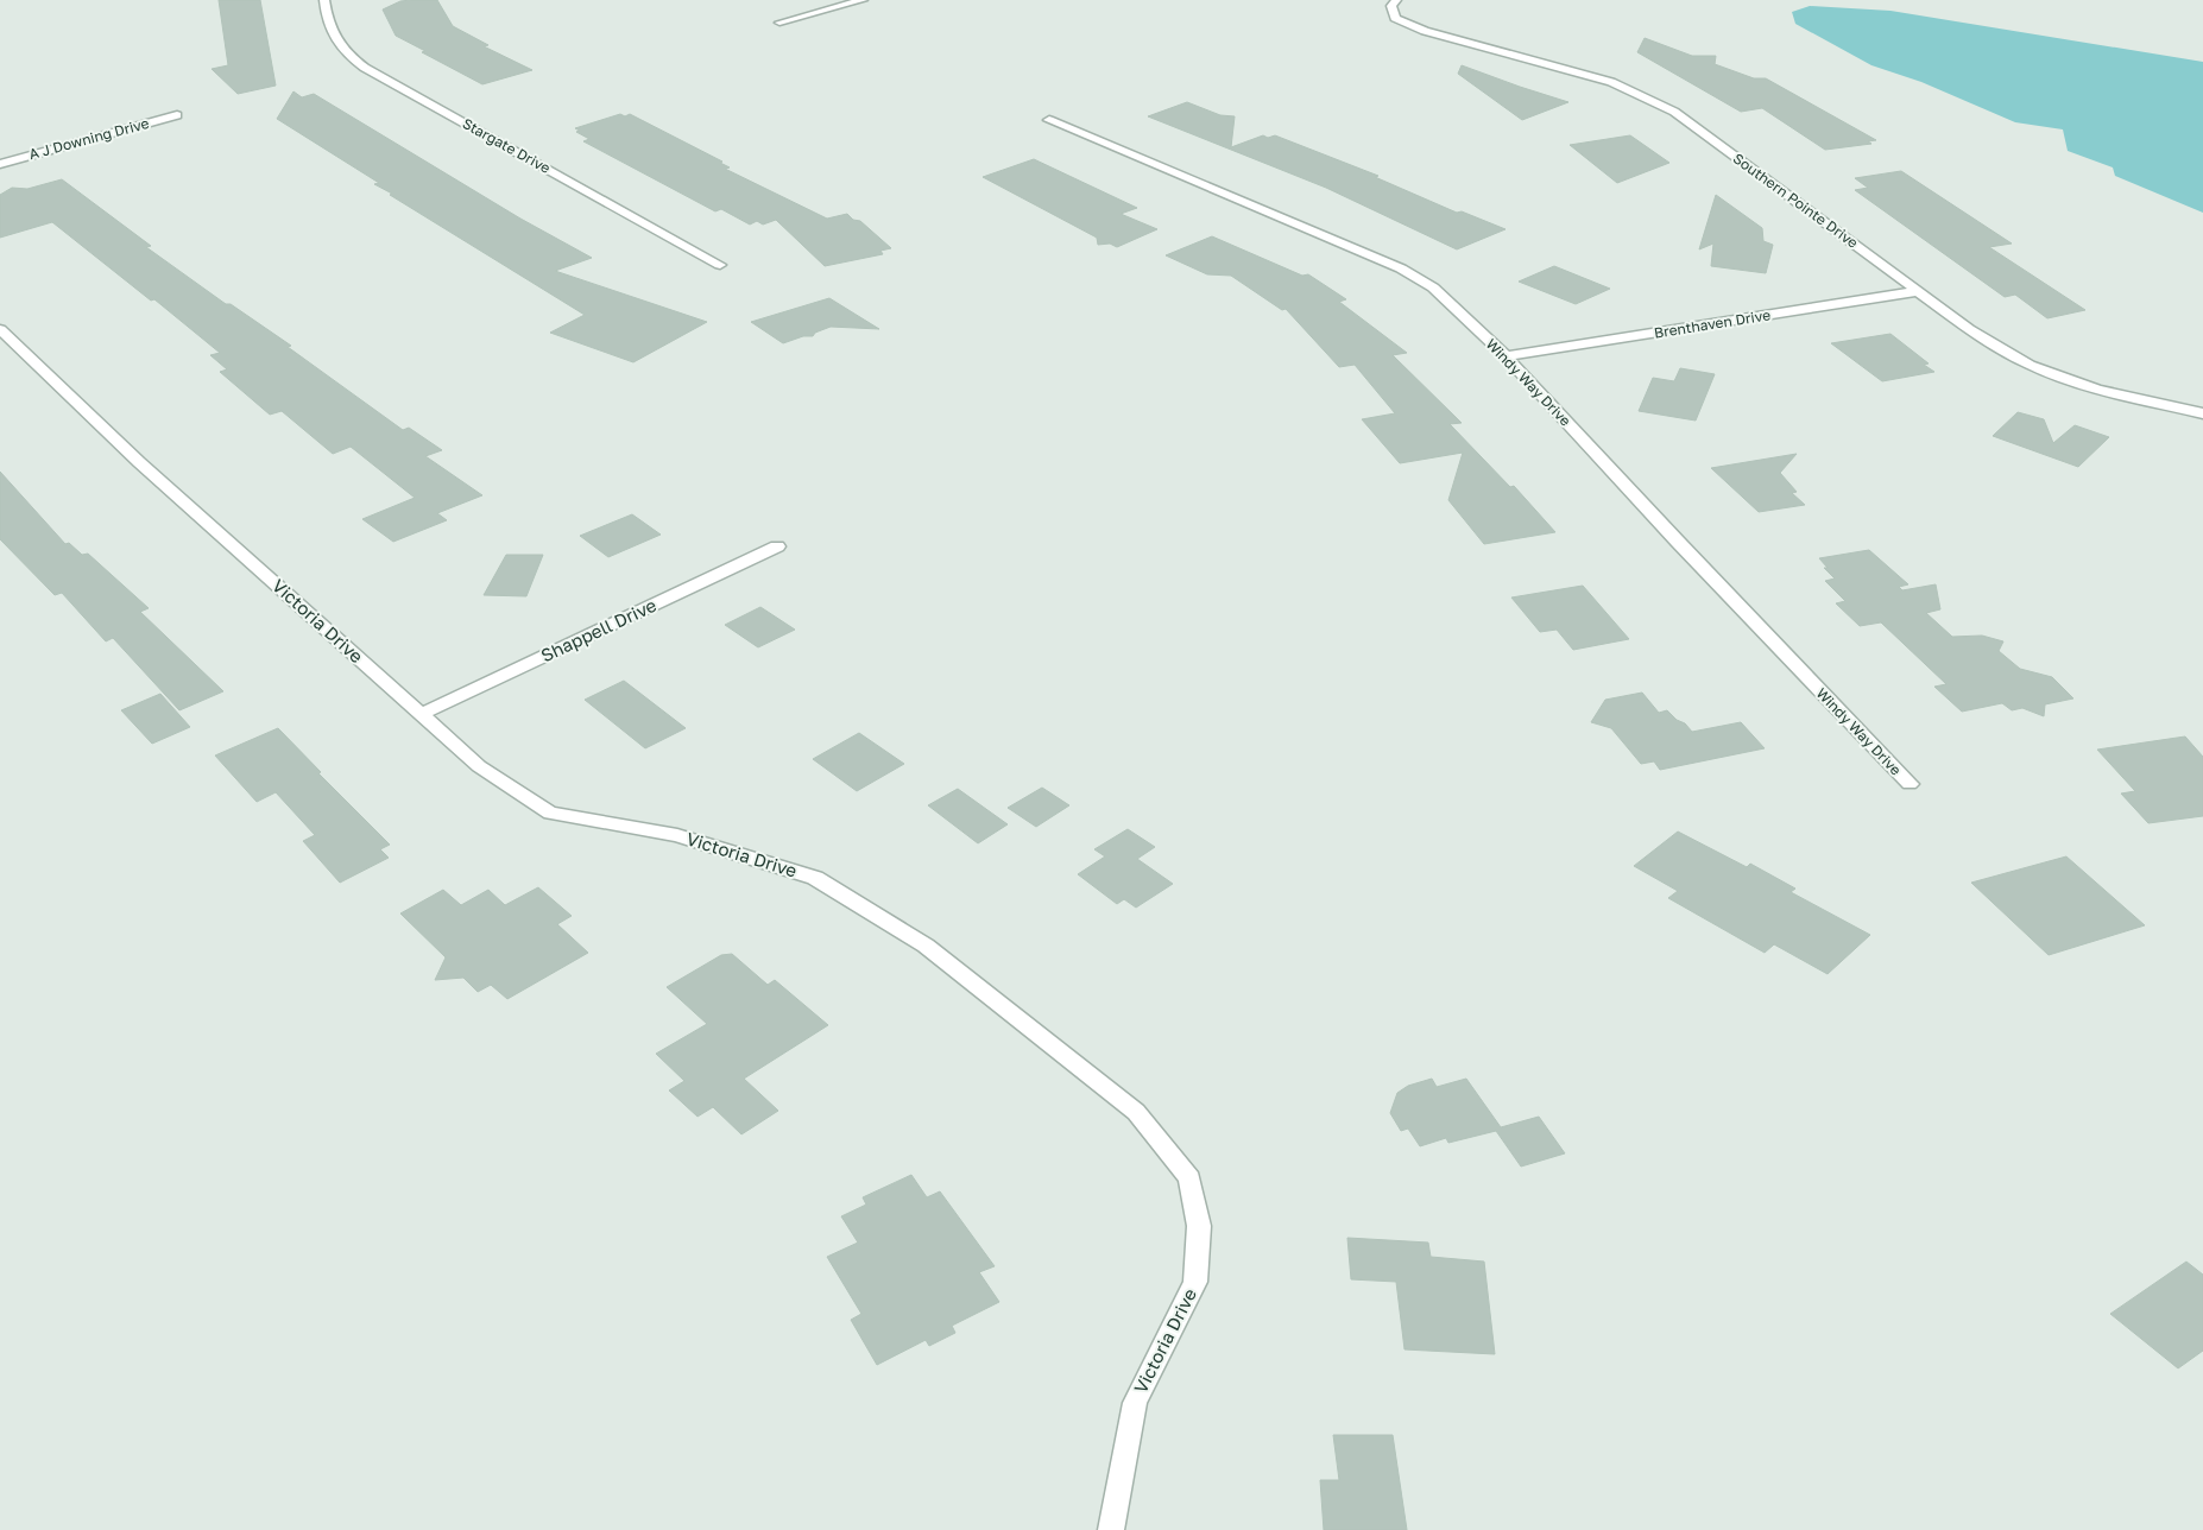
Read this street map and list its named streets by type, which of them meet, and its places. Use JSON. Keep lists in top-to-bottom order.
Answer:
{
  "streets": {
    "street": [
      "A J Downing Drive",
      "Stargate Drive",
      "Southern Pointe Drive",
      "Brenthaven Drive",
      "Windy Way Drive",
      "Victoria Drive",
      "Shappell Drive"
    ]
  },
  "crossings": [
    ["Southern Pointe Drive", "Brenthaven Drive"],
    ["Brenthaven Drive", "Windy Way Drive"],
    ["Victoria Drive", "Shappell Drive"]
  ]
}
